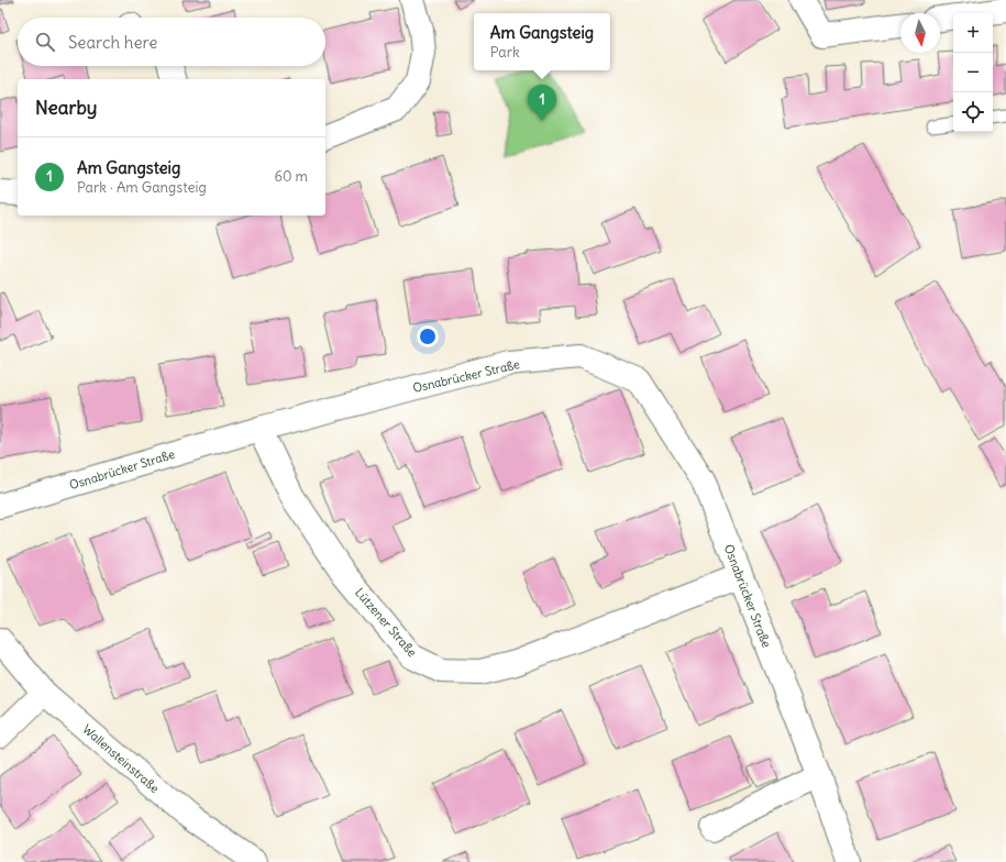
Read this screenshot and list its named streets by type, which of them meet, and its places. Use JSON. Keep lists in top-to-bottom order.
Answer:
{
  "streets": {
    "street": ["Osnabrücker Straße", "Lützener Straße", "Wallensteinstraße"]
  },
  "crossings": [
    ["Osnabrücker Straße", "Lützener Straße"]
  ],
  "north": "bottom",
  "page": {
    "map_buttons": ["+", "−"],
    "popup": ["Am Gangsteig", "Park"],
    "search": "Search here",
    "heading": "Nearby",
    "pins": "1",
    "list": [
      {
        "mark": "1",
        "name": "Am Gangsteig",
        "note": "Park · Am Gangsteig",
        "value": "60 m"
      }
    ]
  }
}
